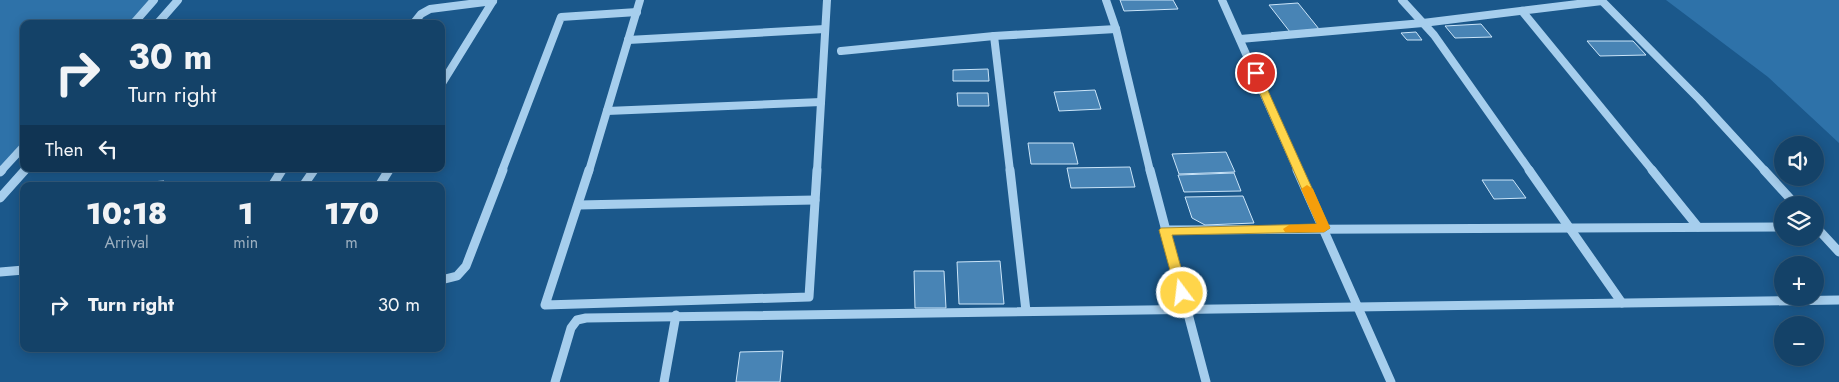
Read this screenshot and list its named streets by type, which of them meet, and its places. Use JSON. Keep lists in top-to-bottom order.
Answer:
{
  "page": {
    "turn": ["30 m", "Turn right"],
    "then": "Then",
    "map_buttons": ["+", "−"],
    "eta": [
      "10:18",
      "Arrival",
      "1",
      "min",
      "170",
      "m"
    ],
    "list": [
      {
        "name": "Turn right",
        "value": "30 m"
      }
    ]
  }
}
